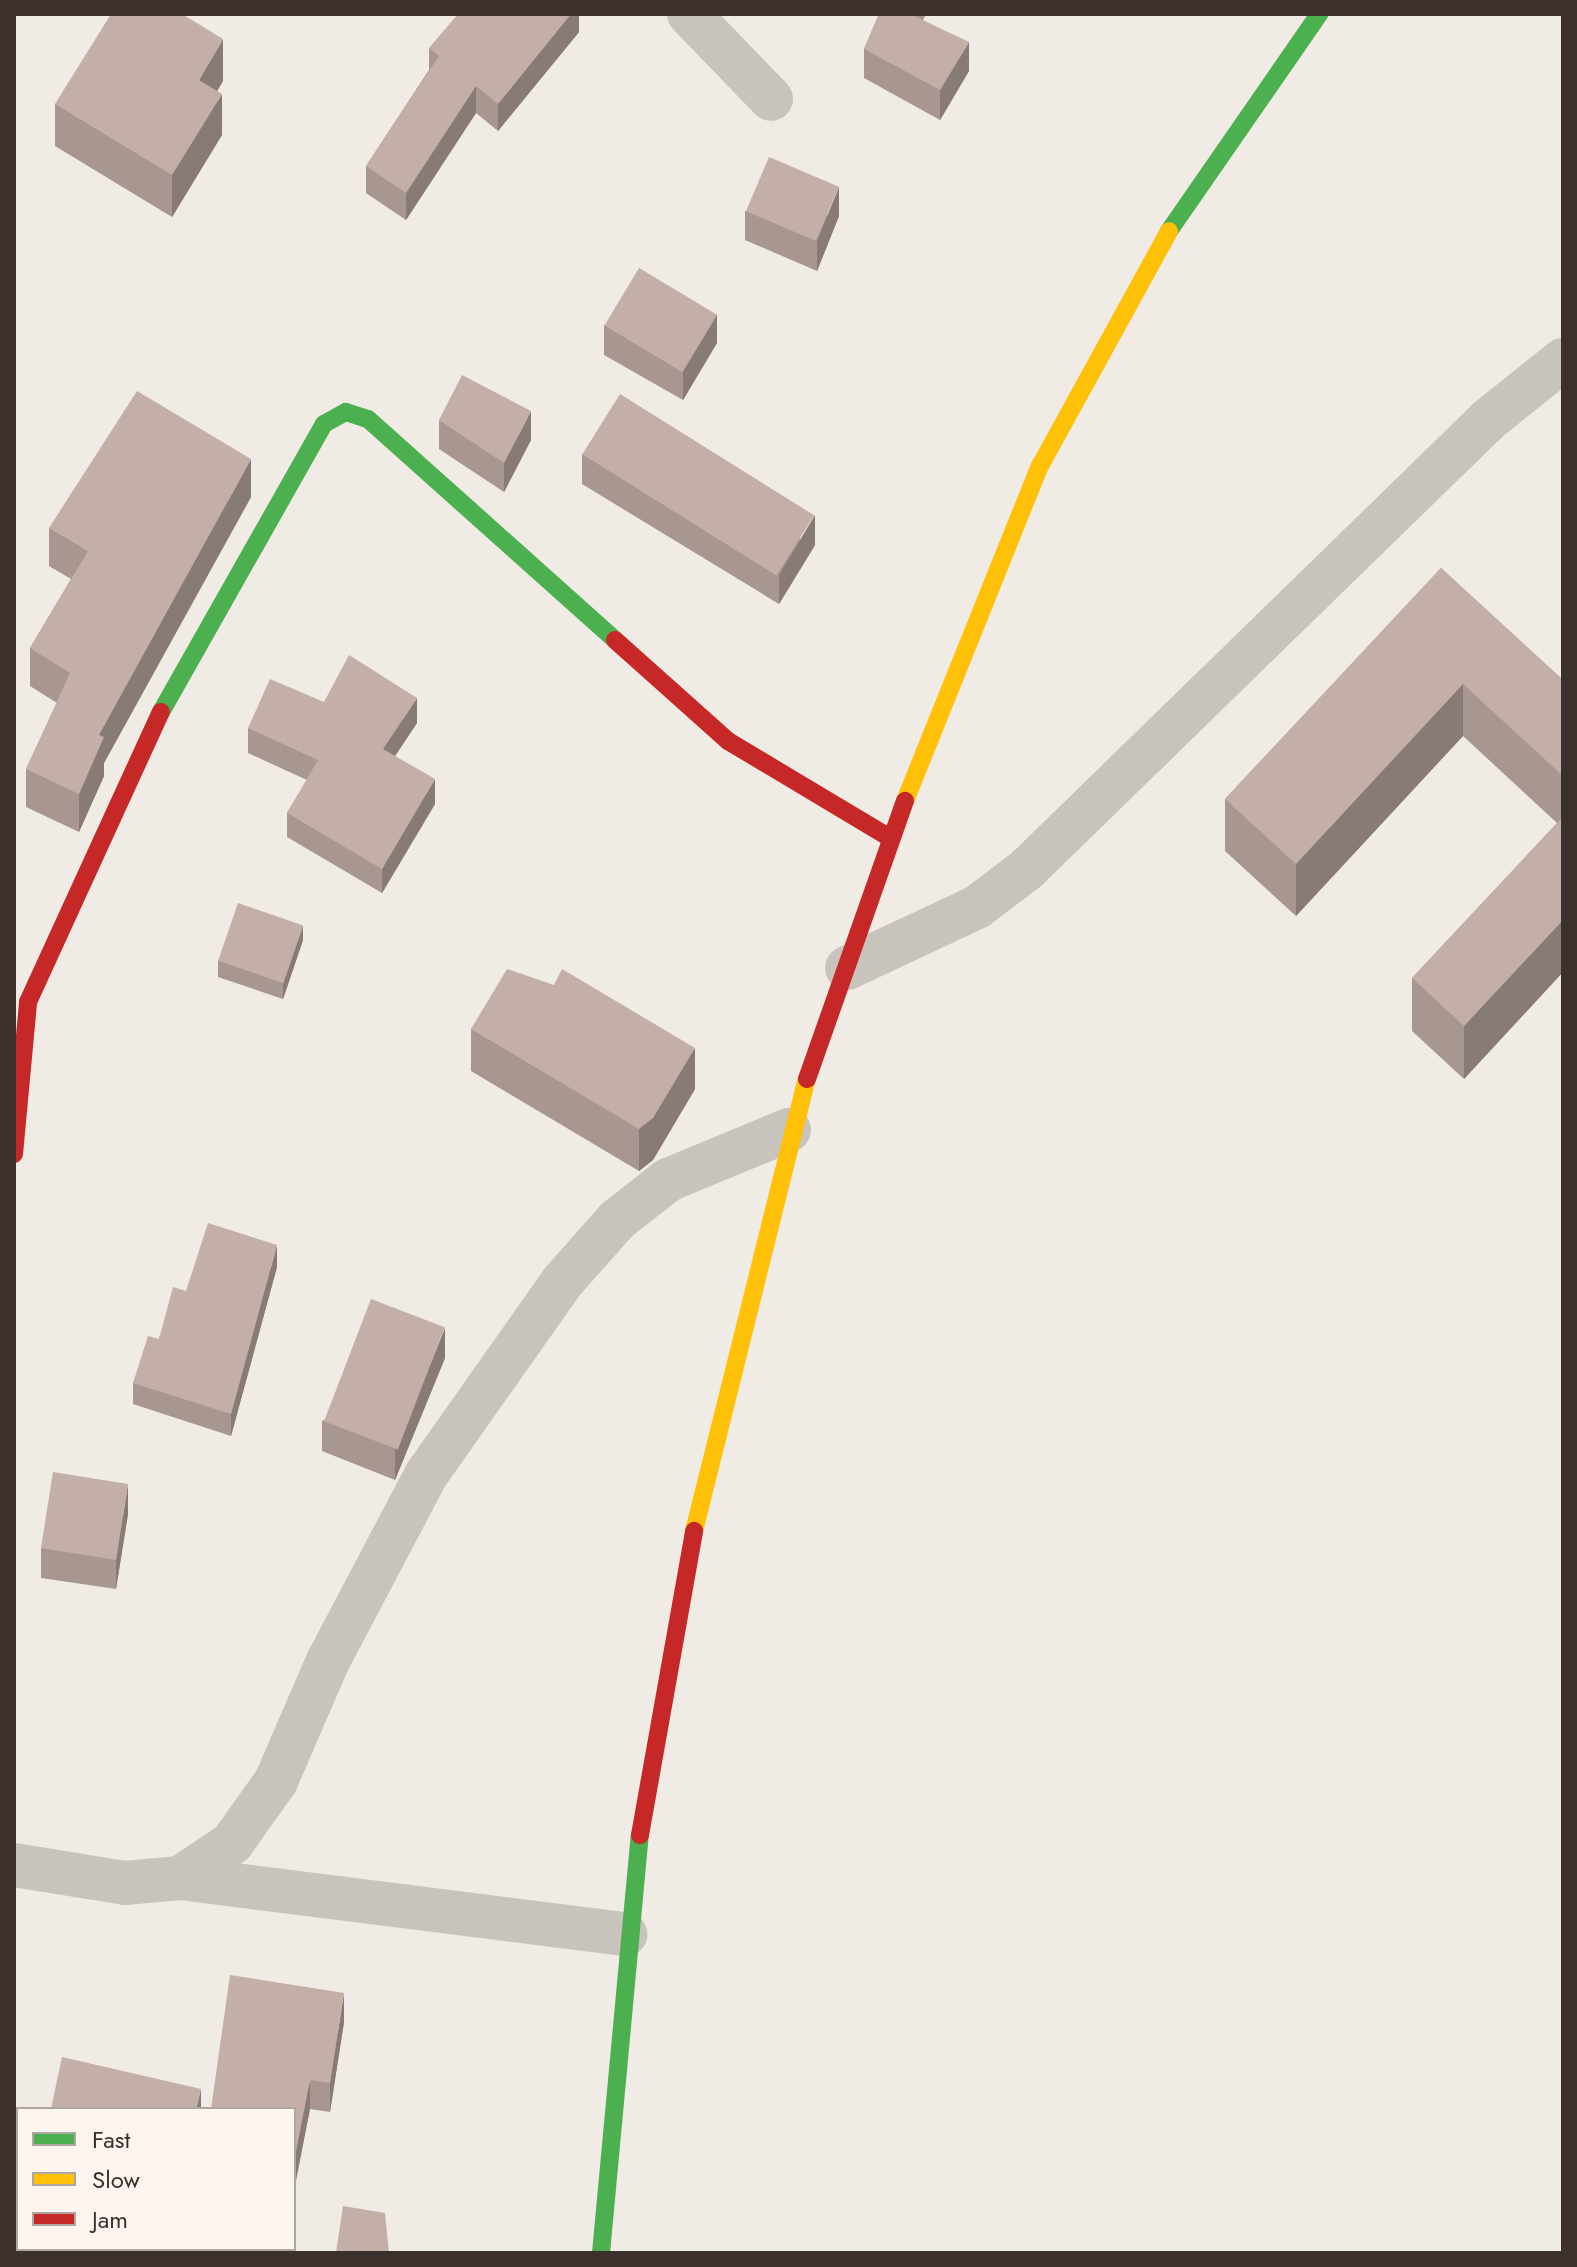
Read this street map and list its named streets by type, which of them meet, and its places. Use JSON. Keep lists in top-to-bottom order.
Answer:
{
  "legend": ["Fast", "Slow", "Jam"]
}
